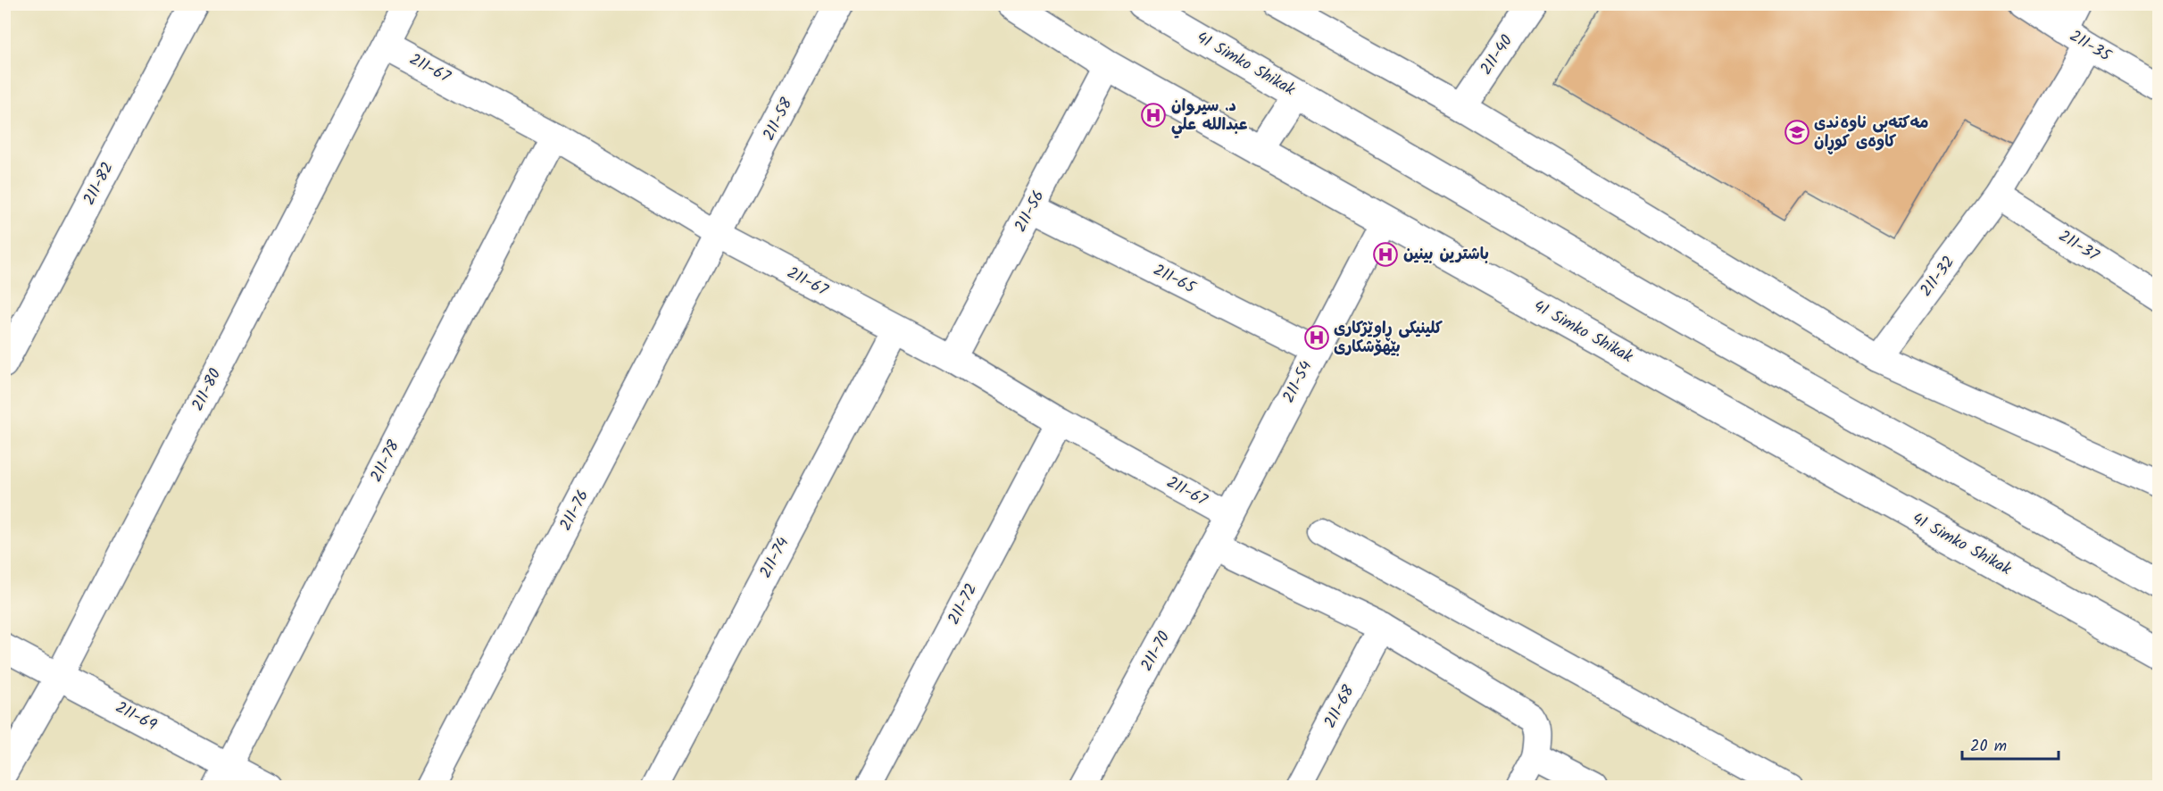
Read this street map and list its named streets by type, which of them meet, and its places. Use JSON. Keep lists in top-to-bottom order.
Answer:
{
  "streets": {
    "main road": ["41 Simko Shikak"],
    "street": [
      "211-35",
      "211-40",
      "211-67",
      "211-58",
      "211-82",
      "211-56",
      "211-37",
      "211-32",
      "211-65",
      "211-54",
      "211-80",
      "211-78",
      "211-76",
      "211-74",
      "211-72",
      "211-70",
      "211-68",
      "211-69"
    ]
  },
  "crossings": [
    ["211-35", "211-32"],
    ["41 Simko Shikak", "211-56"],
    ["41 Simko Shikak", "211-54"],
    ["211-67", "211-58"],
    ["211-67", "211-56"],
    ["211-67", "211-54"],
    ["211-67", "211-80"],
    ["211-67", "211-78"],
    ["211-67", "211-76"],
    ["211-67", "211-74"],
    ["211-67", "211-72"],
    ["211-67", "211-70"],
    ["211-58", "211-76"],
    ["211-56", "211-65"],
    ["211-37", "211-32"],
    ["211-65", "211-54"],
    ["211-54", "211-70"],
    ["211-80", "211-69"],
    ["211-78", "211-69"]
  ],
  "places": {
    "hospital": ["د. سيروان عبدالله علي", "باشترين بينين", "کلینیکی ڕاوێژکاری بێهۆشکاری"],
    "school or university": ["مەکتەبی ناوەندی کاوەی کوڕان"]
  },
  "scale_bar": "20 m"
}
